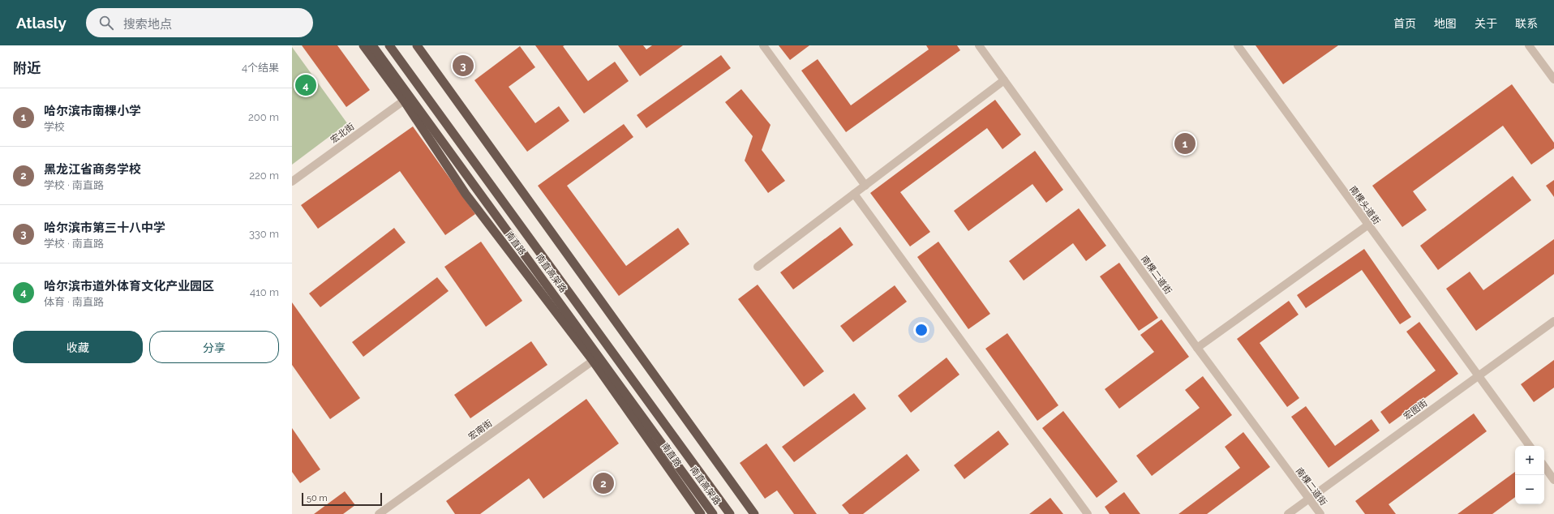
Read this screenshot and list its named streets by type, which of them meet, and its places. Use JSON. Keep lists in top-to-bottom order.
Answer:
{
  "streets": {
    "highway": ["南直路", "南直高架路"],
    "street": [
      "宏北街",
      "南棵头道街",
      "南棵二道街",
      "宏图街",
      "宏南街"
    ]
  },
  "crossings": [
    ["宏北街", "南直路"],
    ["南棵头道街", "宏图街"],
    ["南直路", "宏南街"],
    ["南棵二道街", "宏图街"]
  ],
  "scale_bar": "50 m",
  "page": {
    "header": "Atlasly",
    "search": "搜索地点",
    "nav": [
      "首页",
      "地图",
      "关于",
      "联系"
    ],
    "heading": ["附近", "4个结果"],
    "pins": [
      "3",
      "4",
      "1",
      "2"
    ],
    "list": [
      {
        "mark": "1",
        "name": "哈尔滨市南棵小学",
        "note": "学校",
        "value": "200 m"
      },
      {
        "mark": "2",
        "name": "黑龙江省商务学校",
        "note": "学校 · 南直路",
        "value": "220 m"
      },
      {
        "mark": "3",
        "name": "哈尔滨市第三十八中学",
        "note": "学校 · 南直路",
        "value": "330 m"
      },
      {
        "mark": "4",
        "name": "哈尔滨市道外体育文化产业园区",
        "note": "体育 · 南直路",
        "value": "410 m"
      }
    ],
    "buttons": ["收藏", "分享"],
    "map_buttons": ["+", "−"],
    "scale": "50 m"
  }
}
